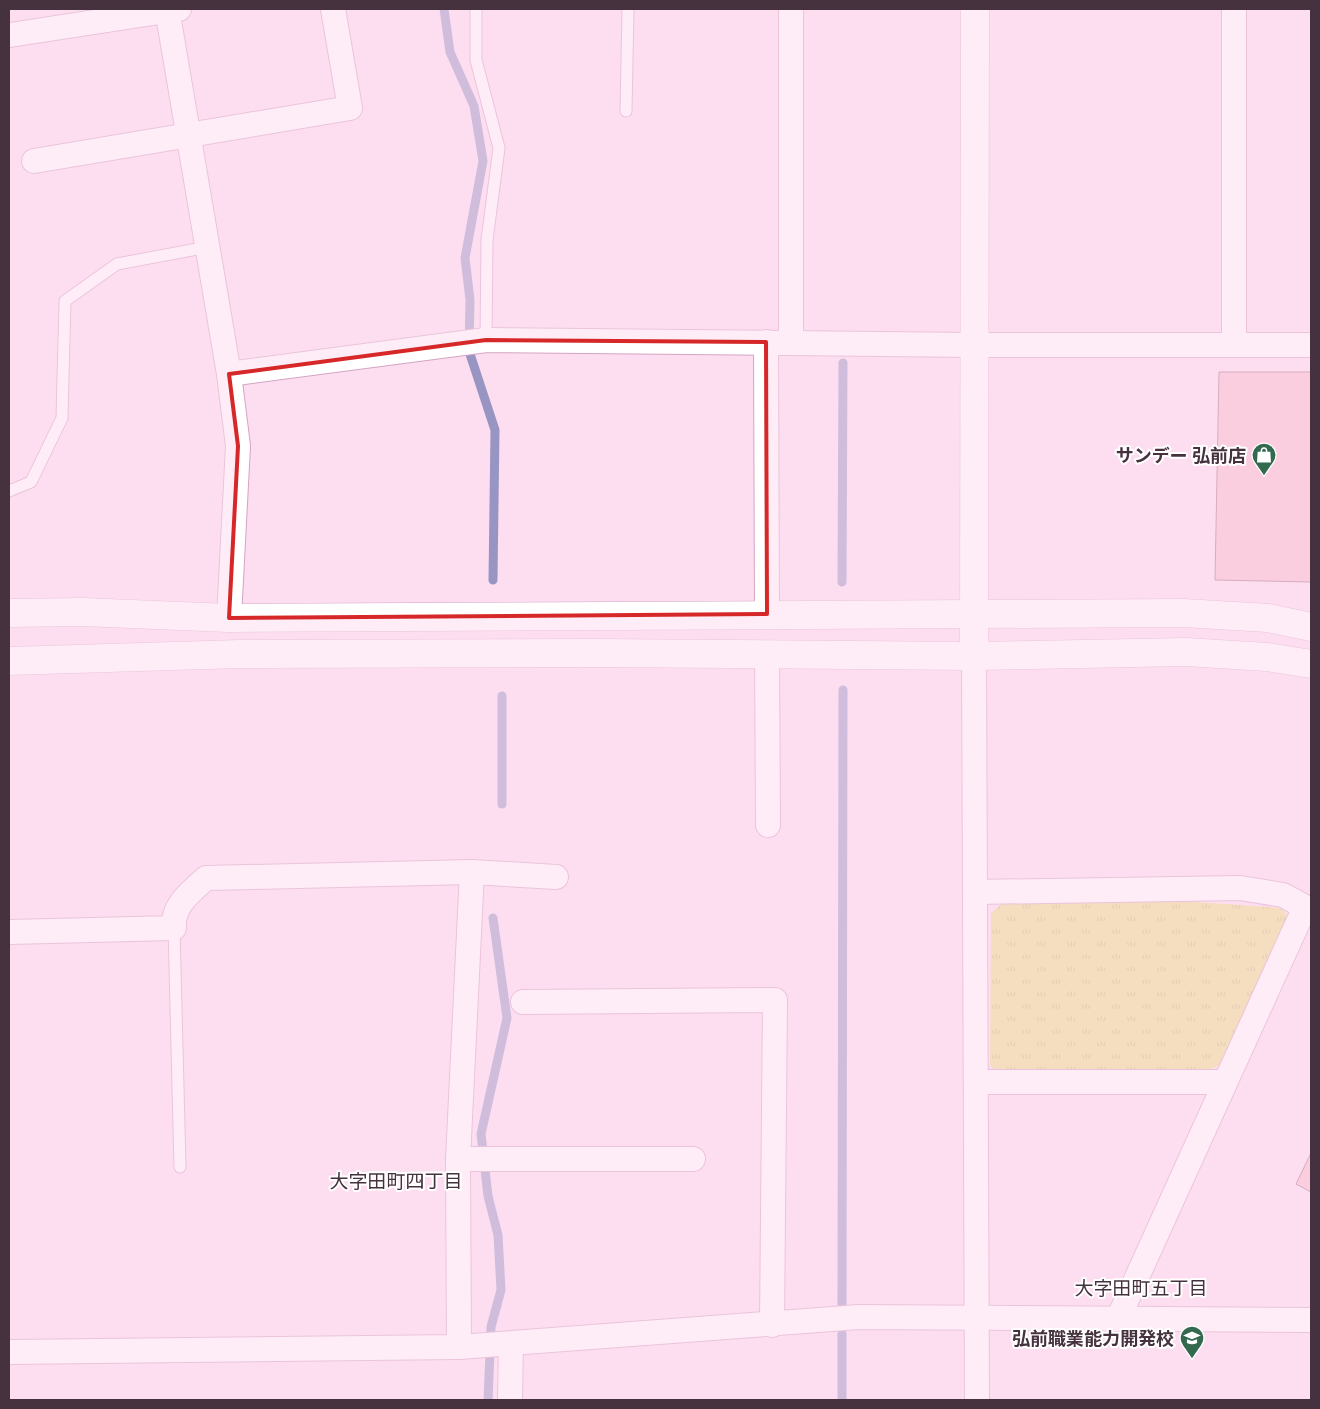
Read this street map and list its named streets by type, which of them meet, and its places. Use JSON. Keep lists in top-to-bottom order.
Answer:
{
  "districts": ["大字田町四丁目", "大字田町五丁目"],
  "places": {
    "shop": ["サンデー 弘前店"],
    "school or university": ["弘前職業能力開発校"]
  }
}
